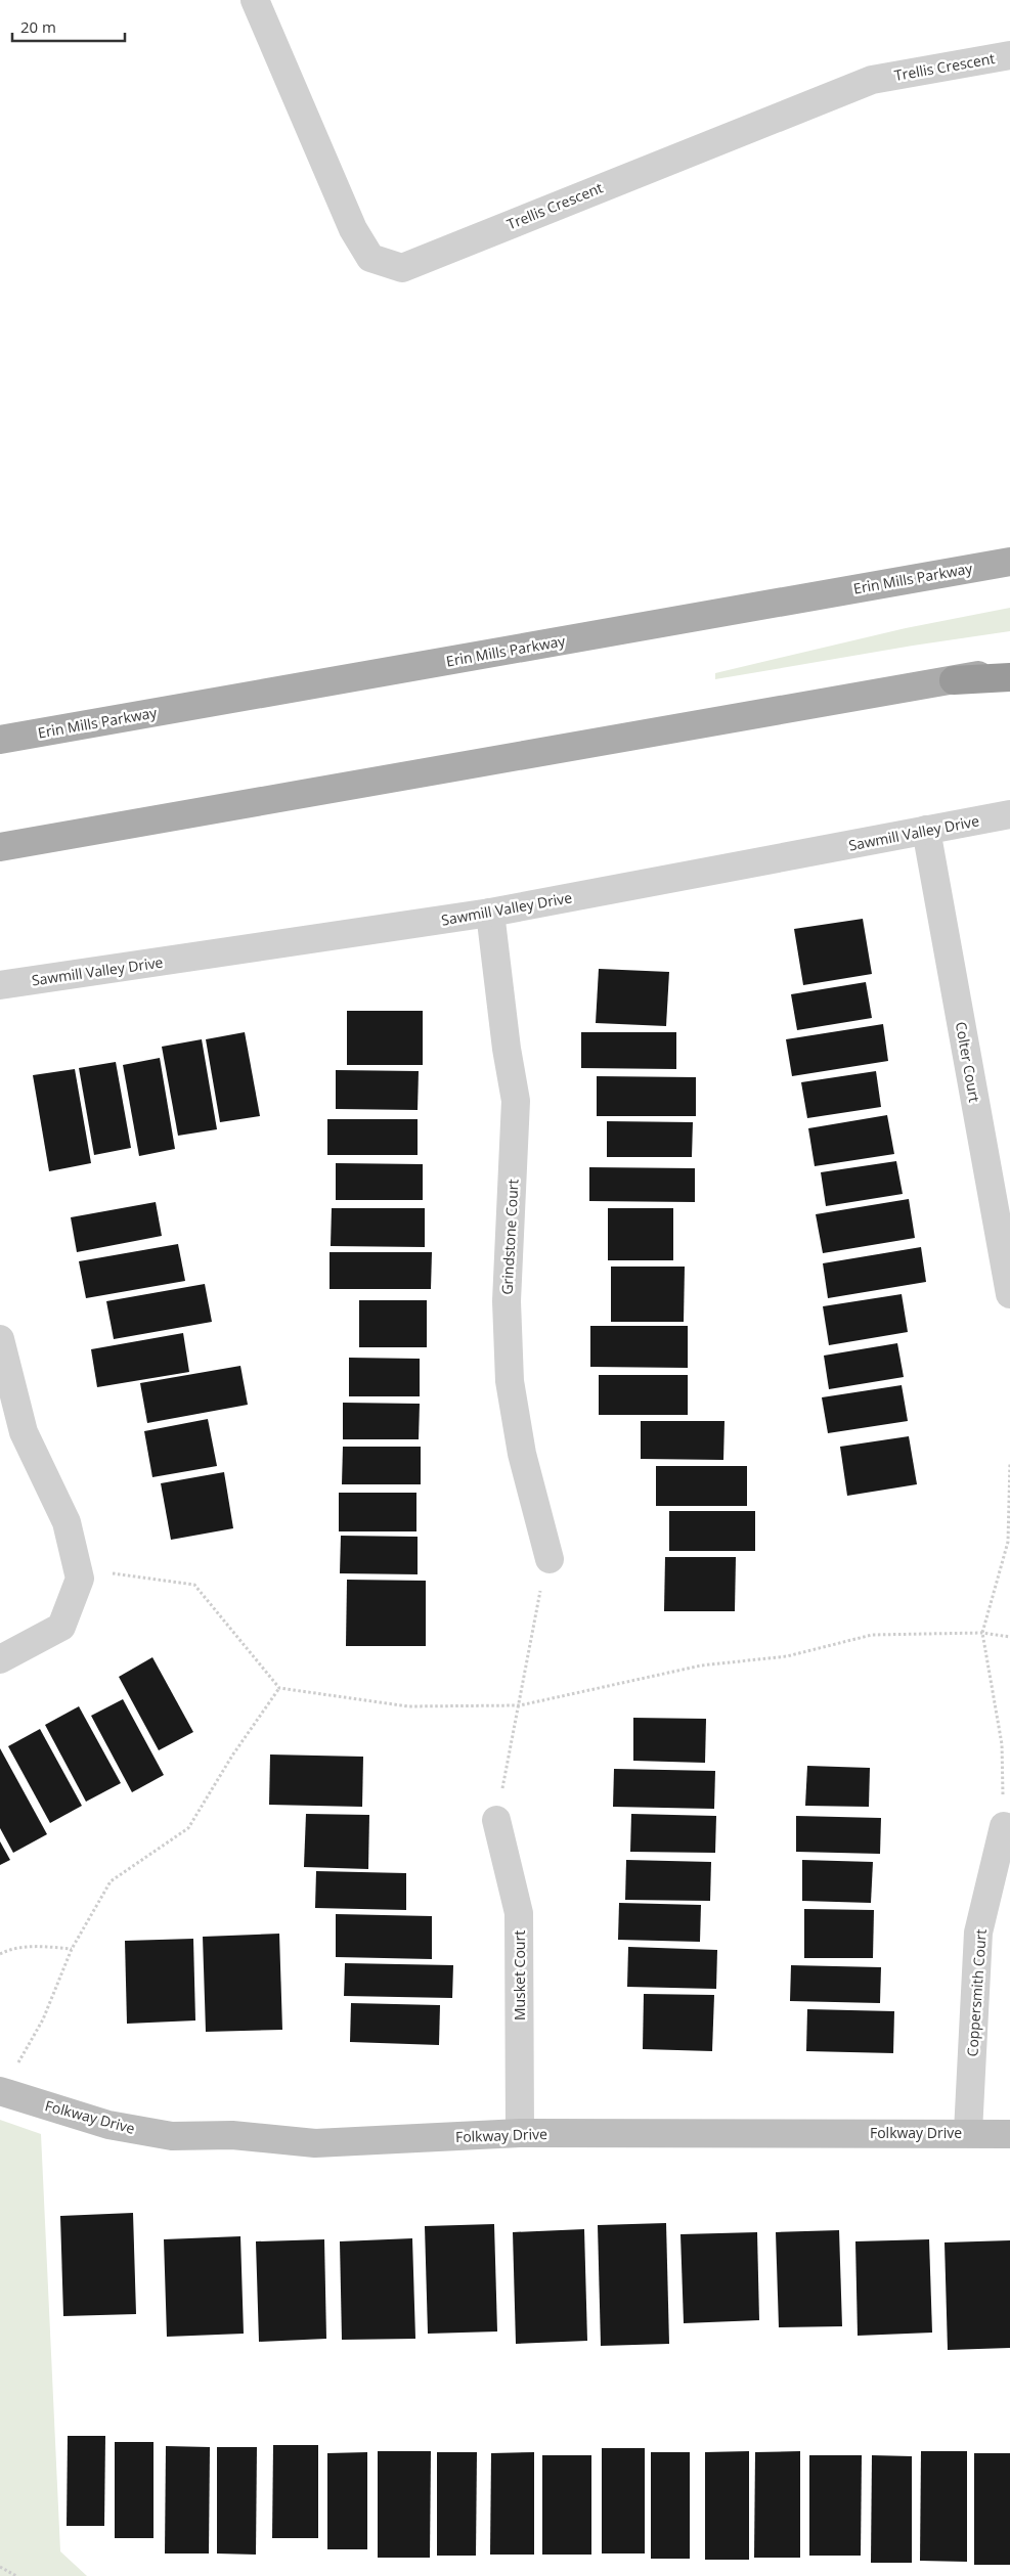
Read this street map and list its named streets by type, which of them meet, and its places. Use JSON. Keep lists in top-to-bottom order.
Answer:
{
  "streets": {
    "main road": ["Erin Mills Parkway"],
    "street": [
      "Trellis Crescent",
      "Sawmill Valley Drive",
      "Colter Court",
      "Grindstone Court",
      "Musket Court",
      "Coppersmith Court",
      "Folkway Drive"
    ]
  },
  "crossings": [
    ["Sawmill Valley Drive", "Colter Court"],
    ["Sawmill Valley Drive", "Grindstone Court"],
    ["Musket Court", "Folkway Drive"],
    ["Coppersmith Court", "Folkway Drive"]
  ],
  "scale_bar": "20 m"
}
